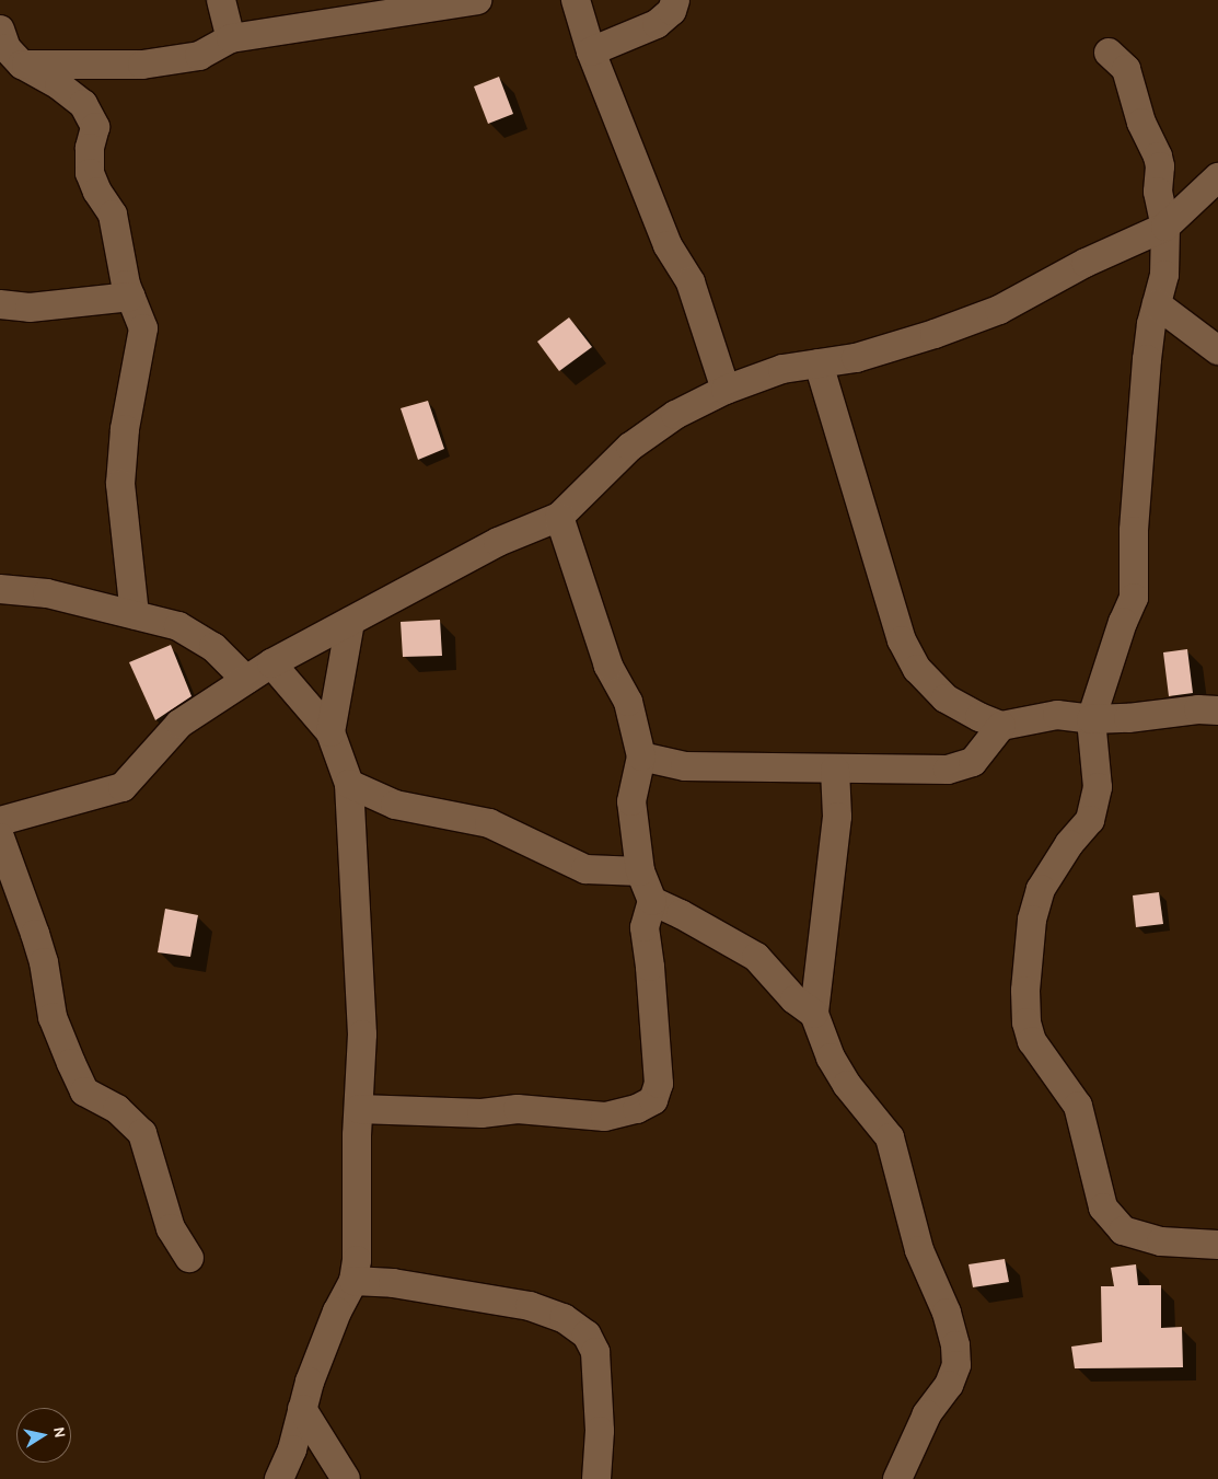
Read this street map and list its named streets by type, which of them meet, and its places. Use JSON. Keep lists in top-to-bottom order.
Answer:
{
  "north": "right"
}
